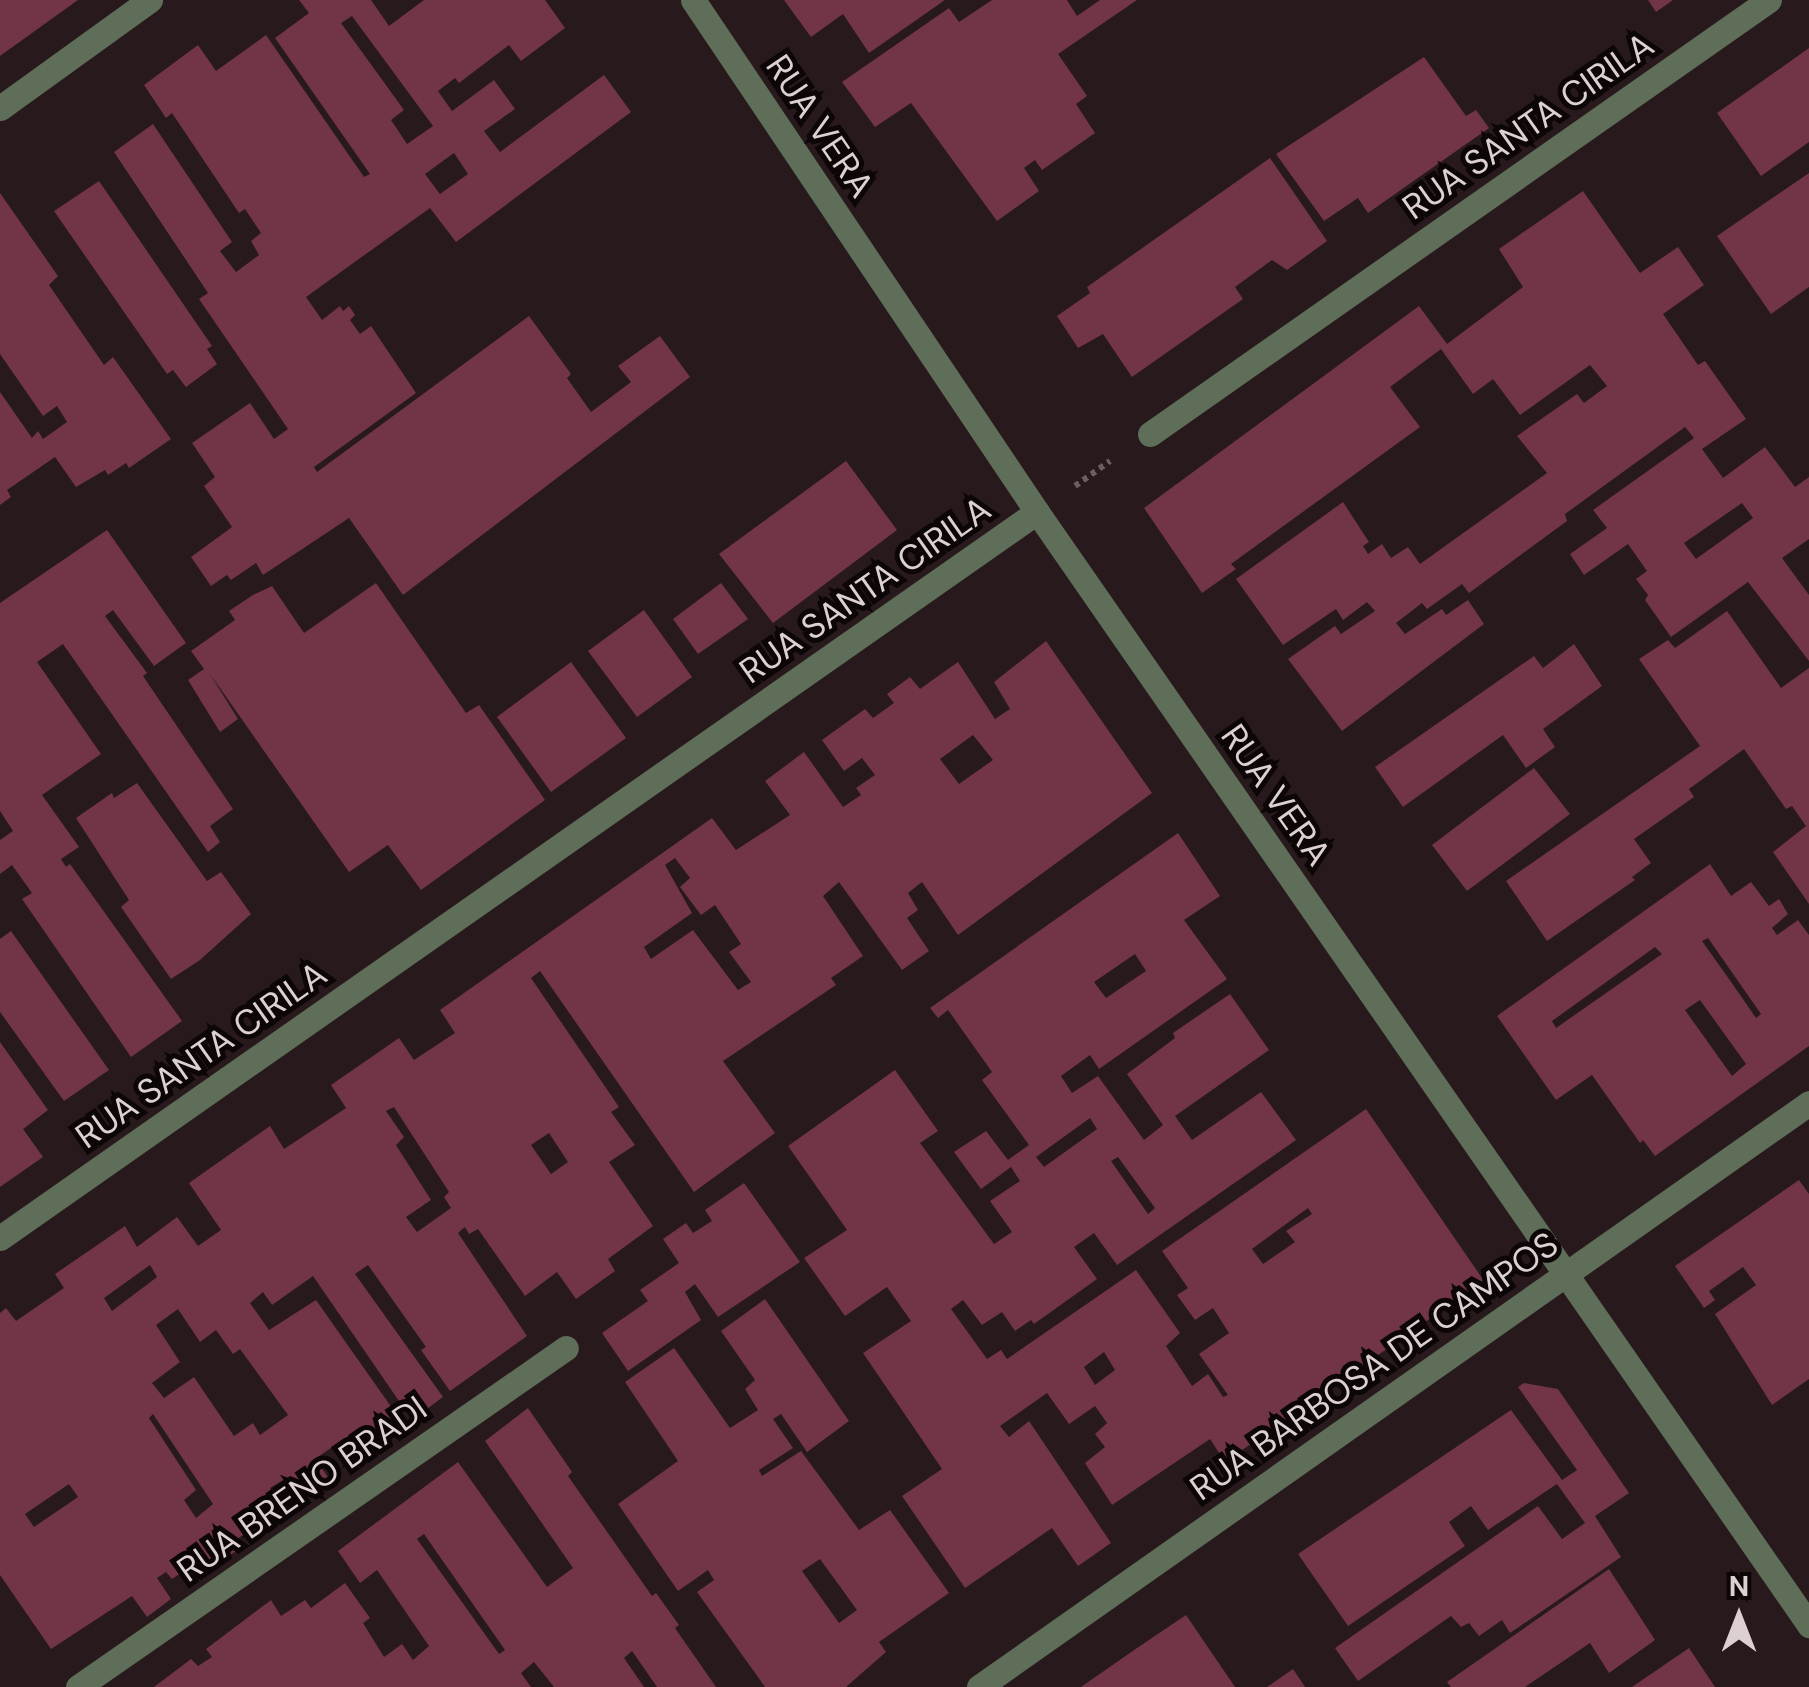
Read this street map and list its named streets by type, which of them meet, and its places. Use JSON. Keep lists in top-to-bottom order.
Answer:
{
  "streets": {
    "street": [
      "RUA VERA",
      "RUA SANTA CIRILA",
      "RUA BARBOSA DE CAMPOS",
      "RUA BRENO BRADI"
    ]
  },
  "crossings": [
    ["RUA VERA", "RUA SANTA CIRILA"],
    ["RUA VERA", "RUA BARBOSA DE CAMPOS"]
  ],
  "north": "top"
}
